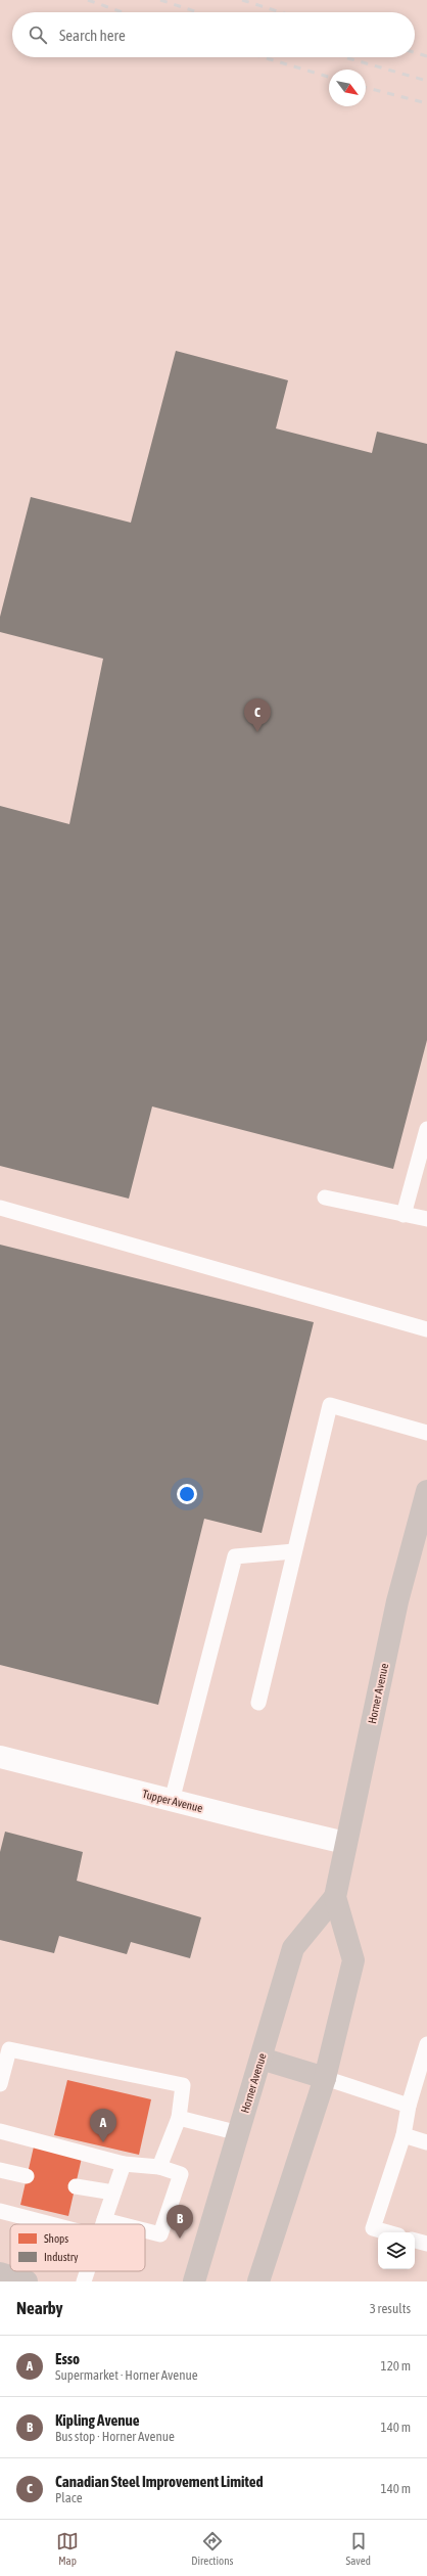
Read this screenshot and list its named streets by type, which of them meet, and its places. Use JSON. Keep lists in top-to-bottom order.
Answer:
{
  "streets": {
    "main road": ["Horner Avenue"],
    "street": ["Tupper Avenue"]
  },
  "crossings": [
    ["Horner Avenue", "Tupper Avenue"]
  ],
  "legend": ["Shops", "Industry"],
  "north": "bottom right",
  "page": {
    "search": "Search here",
    "pins": ["C", "A", "B"],
    "heading": ["Nearby", "3 results"],
    "list": [
      {
        "mark": "A",
        "name": "Esso",
        "note": "Supermarket · Horner Avenue",
        "value": "120 m"
      },
      {
        "mark": "B",
        "name": "Kipling Avenue",
        "note": "Bus stop · Horner Avenue",
        "value": "140 m"
      },
      {
        "mark": "C",
        "name": "Canadian Steel Improvement Limited",
        "note": "Place",
        "value": "140 m"
      }
    ],
    "nav": ["Map", "Directions", "Saved"]
  }
}
